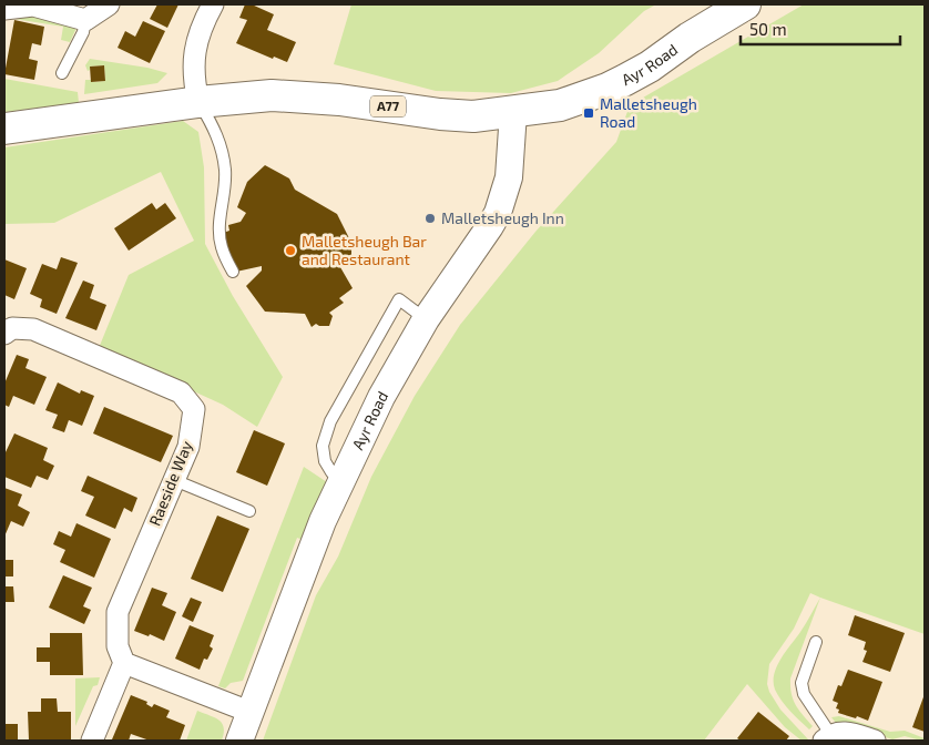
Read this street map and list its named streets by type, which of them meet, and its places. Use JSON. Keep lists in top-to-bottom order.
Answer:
{
  "streets": {
    "main road": ["Ayr Road", "A77"],
    "street": ["Raeside Way"]
  },
  "places": {
    "transit": ["Malletsheugh Road"],
    "other": ["Malletsheugh Inn", "Malletsheugh Bar and Restaurant"]
  },
  "scale_bar": "50 m"
}
